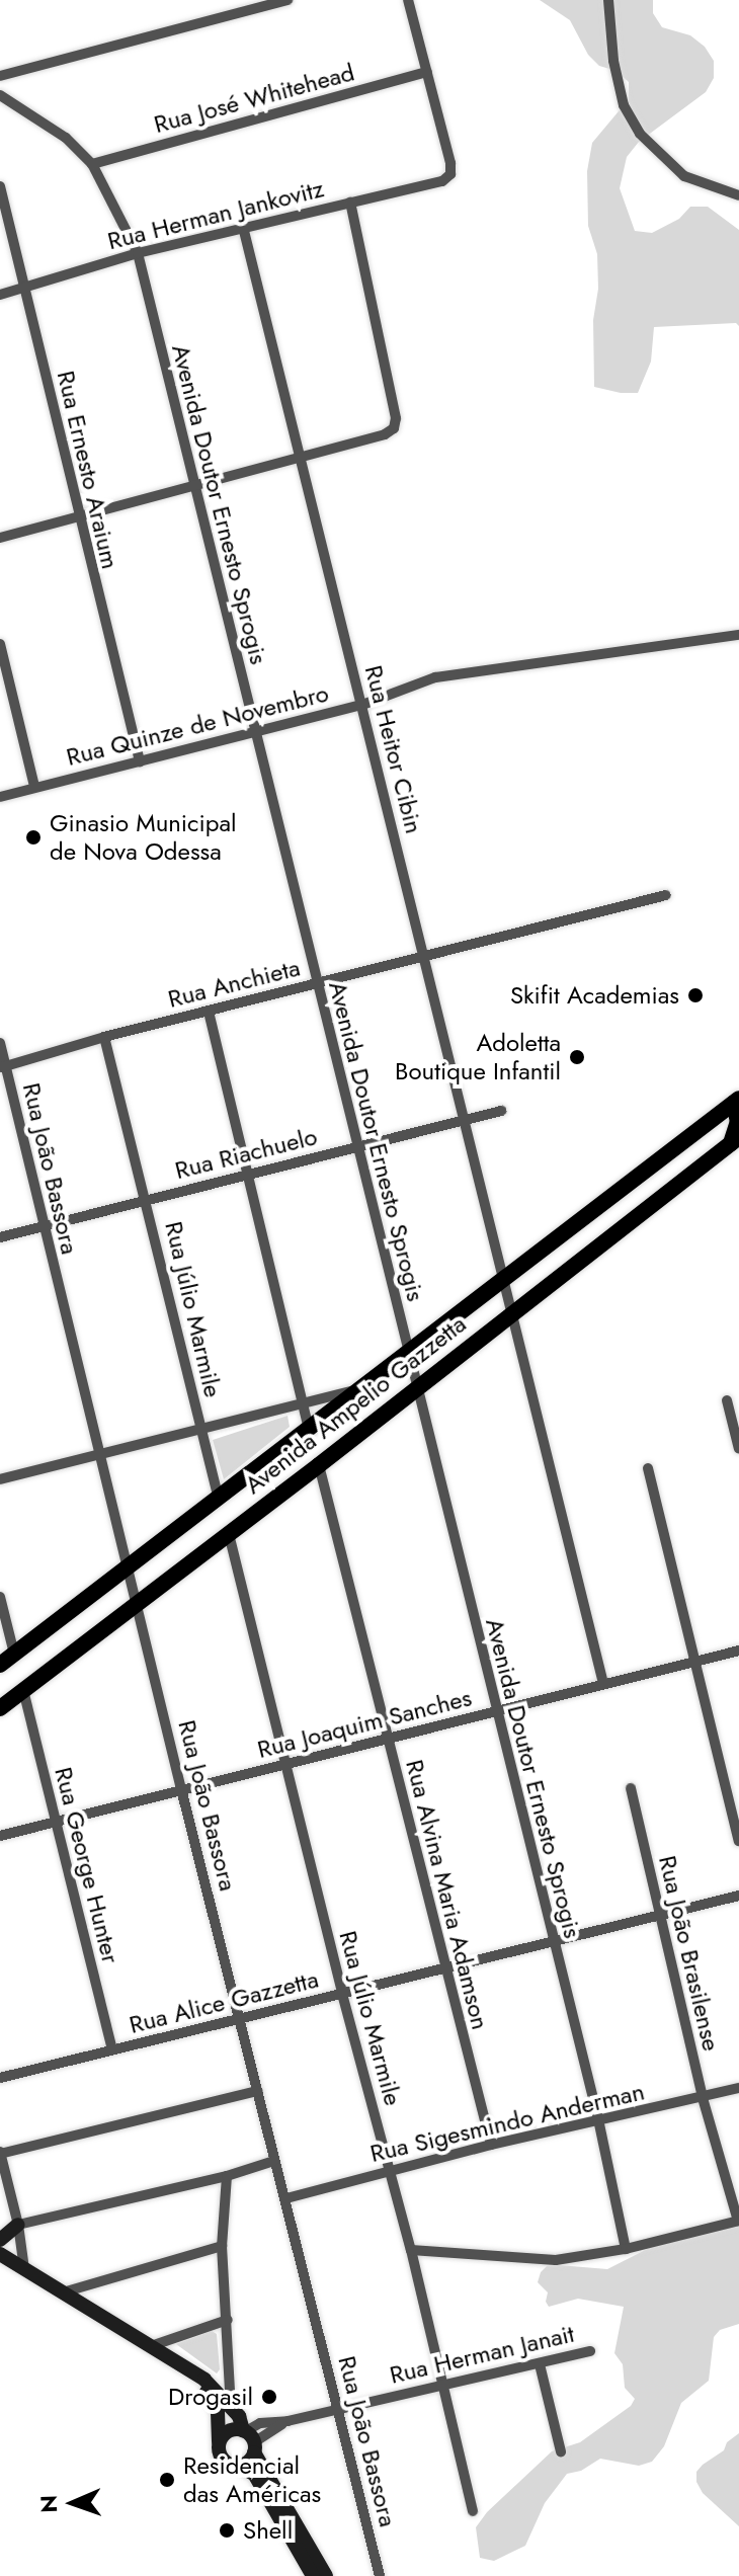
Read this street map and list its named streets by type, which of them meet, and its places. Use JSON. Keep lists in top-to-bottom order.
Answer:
{
  "streets": {
    "main road": ["Avenida Ampelio Gazzetta"],
    "street": [
      "Rua José Whitehead",
      "Rua Herman Jankovitz",
      "Rua Ernesto Araium",
      "Avenida Doutor Ernesto Sprogis",
      "Rua Quinze de Novembro",
      "Rua Heitor Cibin",
      "Rua Anchieta",
      "Rua Riachuelo",
      "Rua João Bassora",
      "Rua Júlio Marmile",
      "Rua Joaquim Sanches",
      "Rua George Hunter",
      "Rua Alvina Maria Adamson",
      "Rua João Brasilense",
      "Rua Alice Gazzetta",
      "Rua Sigesmindo Anderman",
      "Rua Herman Janait"
    ]
  },
  "crossings": [
    ["Rua José Whitehead", "Rua Herman Jankovitz"],
    ["Rua José Whitehead", "Avenida Doutor Ernesto Sprogis"],
    ["Rua Herman Jankovitz", "Rua Ernesto Araium"],
    ["Rua Herman Jankovitz", "Avenida Doutor Ernesto Sprogis"],
    ["Rua Herman Jankovitz", "Rua Heitor Cibin"],
    ["Rua Ernesto Araium", "Rua Quinze de Novembro"],
    ["Avenida Doutor Ernesto Sprogis", "Rua Quinze de Novembro"],
    ["Avenida Doutor Ernesto Sprogis", "Rua Anchieta"],
    ["Avenida Doutor Ernesto Sprogis", "Rua Riachuelo"],
    ["Avenida Doutor Ernesto Sprogis", "Avenida Ampelio Gazzetta"],
    ["Avenida Doutor Ernesto Sprogis", "Rua Joaquim Sanches"],
    ["Avenida Doutor Ernesto Sprogis", "Rua Alice Gazzetta"],
    ["Avenida Doutor Ernesto Sprogis", "Rua Sigesmindo Anderman"],
    ["Rua Quinze de Novembro", "Rua Heitor Cibin"],
    ["Rua Heitor Cibin", "Rua Anchieta"],
    ["Rua Heitor Cibin", "Rua Riachuelo"],
    ["Rua Heitor Cibin", "Avenida Ampelio Gazzetta"],
    ["Rua Anchieta", "Rua João Bassora"],
    ["Rua Anchieta", "Rua Júlio Marmile"],
    ["Rua Riachuelo", "Rua João Bassora"],
    ["Rua Riachuelo", "Rua Júlio Marmile"],
    ["Rua João Bassora", "Avenida Ampelio Gazzetta"],
    ["Rua João Bassora", "Rua Joaquim Sanches"],
    ["Rua João Bassora", "Rua Alice Gazzetta"],
    ["Rua João Bassora", "Rua Sigesmindo Anderman"],
    ["Rua João Bassora", "Rua Herman Janait"],
    ["Rua Júlio Marmile", "Avenida Ampelio Gazzetta"],
    ["Rua Júlio Marmile", "Rua Joaquim Sanches"],
    ["Rua Júlio Marmile", "Rua Alice Gazzetta"],
    ["Rua Júlio Marmile", "Rua Sigesmindo Anderman"],
    ["Rua Júlio Marmile", "Rua Herman Janait"],
    ["Avenida Ampelio Gazzetta", "Rua George Hunter"],
    ["Avenida Ampelio Gazzetta", "Rua Alvina Maria Adamson"],
    ["Rua Joaquim Sanches", "Rua George Hunter"],
    ["Rua Joaquim Sanches", "Rua Alvina Maria Adamson"],
    ["Rua George Hunter", "Rua Alice Gazzetta"],
    ["Rua Alvina Maria Adamson", "Rua Alice Gazzetta"],
    ["Rua Alvina Maria Adamson", "Rua Sigesmindo Anderman"],
    ["Rua João Brasilense", "Rua Alice Gazzetta"],
    ["Rua João Brasilense", "Rua Sigesmindo Anderman"]
  ],
  "places": [
    "Ginasio Municipal de Nova Odessa",
    "Skifit Academias",
    "Adoletta Boutique Infantil",
    "Drogasil",
    "Residencial das Américas",
    "Shell"
  ],
  "north": "left"
}
